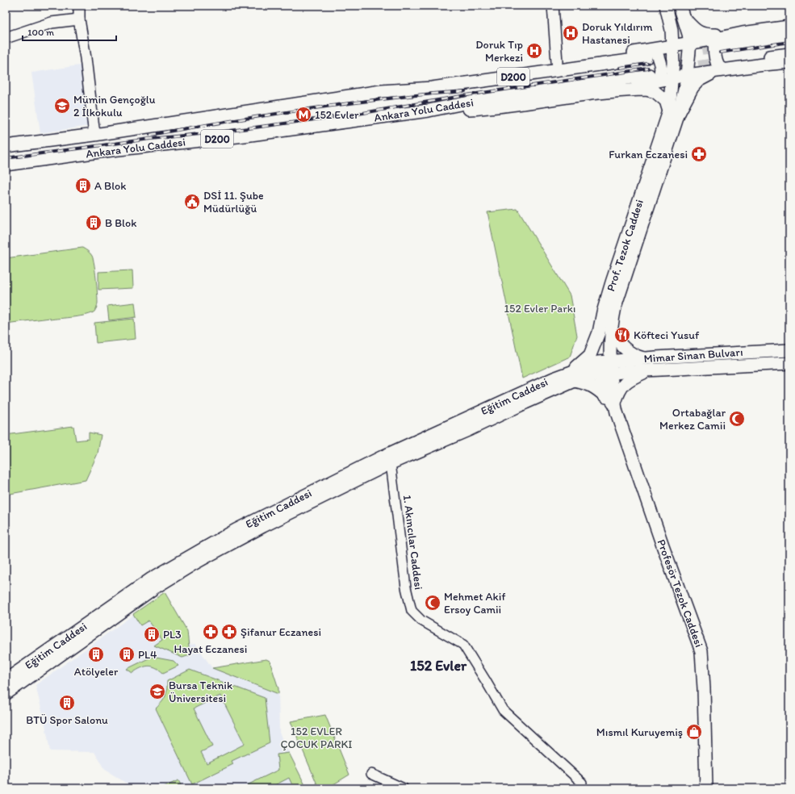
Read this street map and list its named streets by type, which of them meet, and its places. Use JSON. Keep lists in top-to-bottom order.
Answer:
{
  "streets": {
    "main road": [
      "D200",
      "Ankara Yolu Caddesi",
      "Prof. Tezok Caddesi",
      "Mimar Sinan Bulvarı",
      "Eğitim Caddesi",
      "Profesör Tezok Caddesi"
    ],
    "street": ["1. Akıncılar Caddesi"]
  },
  "crossings": [
    ["D200", "Ankara Yolu Caddesi"],
    ["Prof. Tezok Caddesi", "Mimar Sinan Bulvarı"],
    ["Prof. Tezok Caddesi", "Eğitim Caddesi"],
    ["Prof. Tezok Caddesi", "Profesör Tezok Caddesi"],
    ["Mimar Sinan Bulvarı", "Eğitim Caddesi"],
    ["Eğitim Caddesi", "1. Akıncılar Caddesi"]
  ],
  "districts": ["152 Evler"],
  "parks": ["152 Evler Parkı", "152 EVLER ÇOCUK PARKI"],
  "places": {
    "hospital": ["Doruk Yıldırım Hastanesi", "Doruk Tıp Merkezi"],
    "school or university": ["Mümin Gençoğlu 2 İlkokulu", "Bursa Teknik Üniversitesi"],
    "metro station": ["152 Evler"],
    "pharmacy": ["Furkan Eczanesi", "Hayat Eczanesi", "Şifanur Eczanesi"],
    "building": [
      "A Blok",
      "B Blok",
      "PL3",
      "Atölyeler",
      "PL4",
      "BTÜ Spor Salonu"
    ],
    "public building": ["DSİ 11. Şube Müdürlüğü"],
    "restaurant": ["Köfteci Yusuf"],
    "mosque": ["Ortabağlar Merkez Camii", "Mehmet Akif Ersoy Camii"],
    "shop": ["Mısmıl Kuruyemiş"]
  },
  "scale_bar": "100 m"
}
